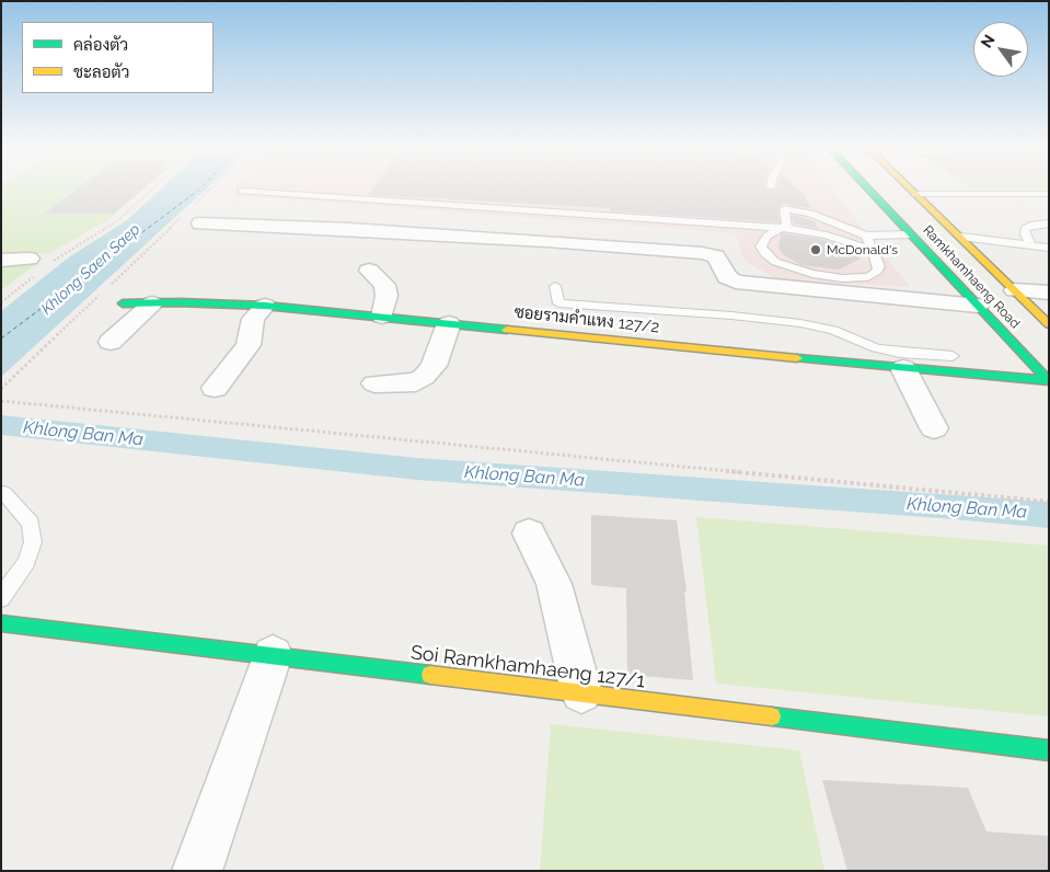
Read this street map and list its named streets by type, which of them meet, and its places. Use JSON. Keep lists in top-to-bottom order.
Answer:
{
  "streets": {
    "street": ["Ramkhamhaeng Road", "ซอยรามคำแหง 127/2", "Soi Ramkhamhaeng 127/1"]
  },
  "crossings": [
    ["Ramkhamhaeng Road", "ซอยรามคำแหง 127/2"]
  ],
  "water": ["Khlong Saen Saep", "Khlong Ban Ma"],
  "places": ["McDonald's"],
  "legend": ["คล่องตัว", "ชะลอตัว"],
  "north": "top left"
}
